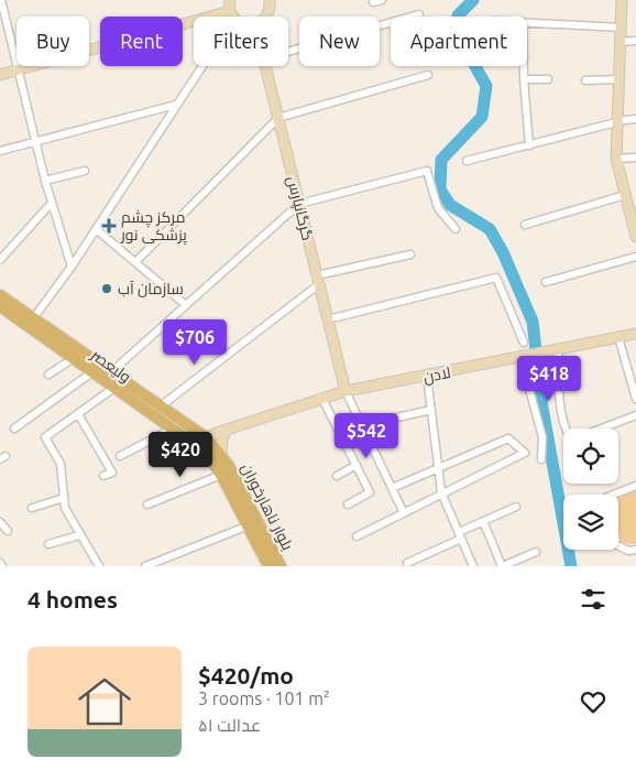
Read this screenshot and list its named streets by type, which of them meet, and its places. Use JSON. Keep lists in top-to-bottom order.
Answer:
{
  "streets": {
    "main road": [
      "گرگانپارس",
      "ولیعصر",
      "لادن",
      "بلوار ناهارخوران"
    ]
  },
  "crossings": [
    ["گرگانپارس", "لادن"],
    ["ولیعصر", "لادن"],
    ["ولیعصر", "بلوار ناهارخوران"],
    ["لادن", "بلوار ناهارخوران"]
  ],
  "places": {
    "health": ["مرکز چشم پزشکی نور"],
    "other": ["سازمان آب"]
  },
  "page": {
    "chip": [
      "Buy",
      "Rent",
      "Filters",
      "New",
      "Apartment"
    ],
    "price": [
      "$706",
      "$418",
      "$542",
      "$420"
    ],
    "heading": "4 homes",
    "list": [
      {
        "name": "$420/mo",
        "note": "3 rooms · 101 m² · عدالت ۵۱"
      }
    ]
  }
}
